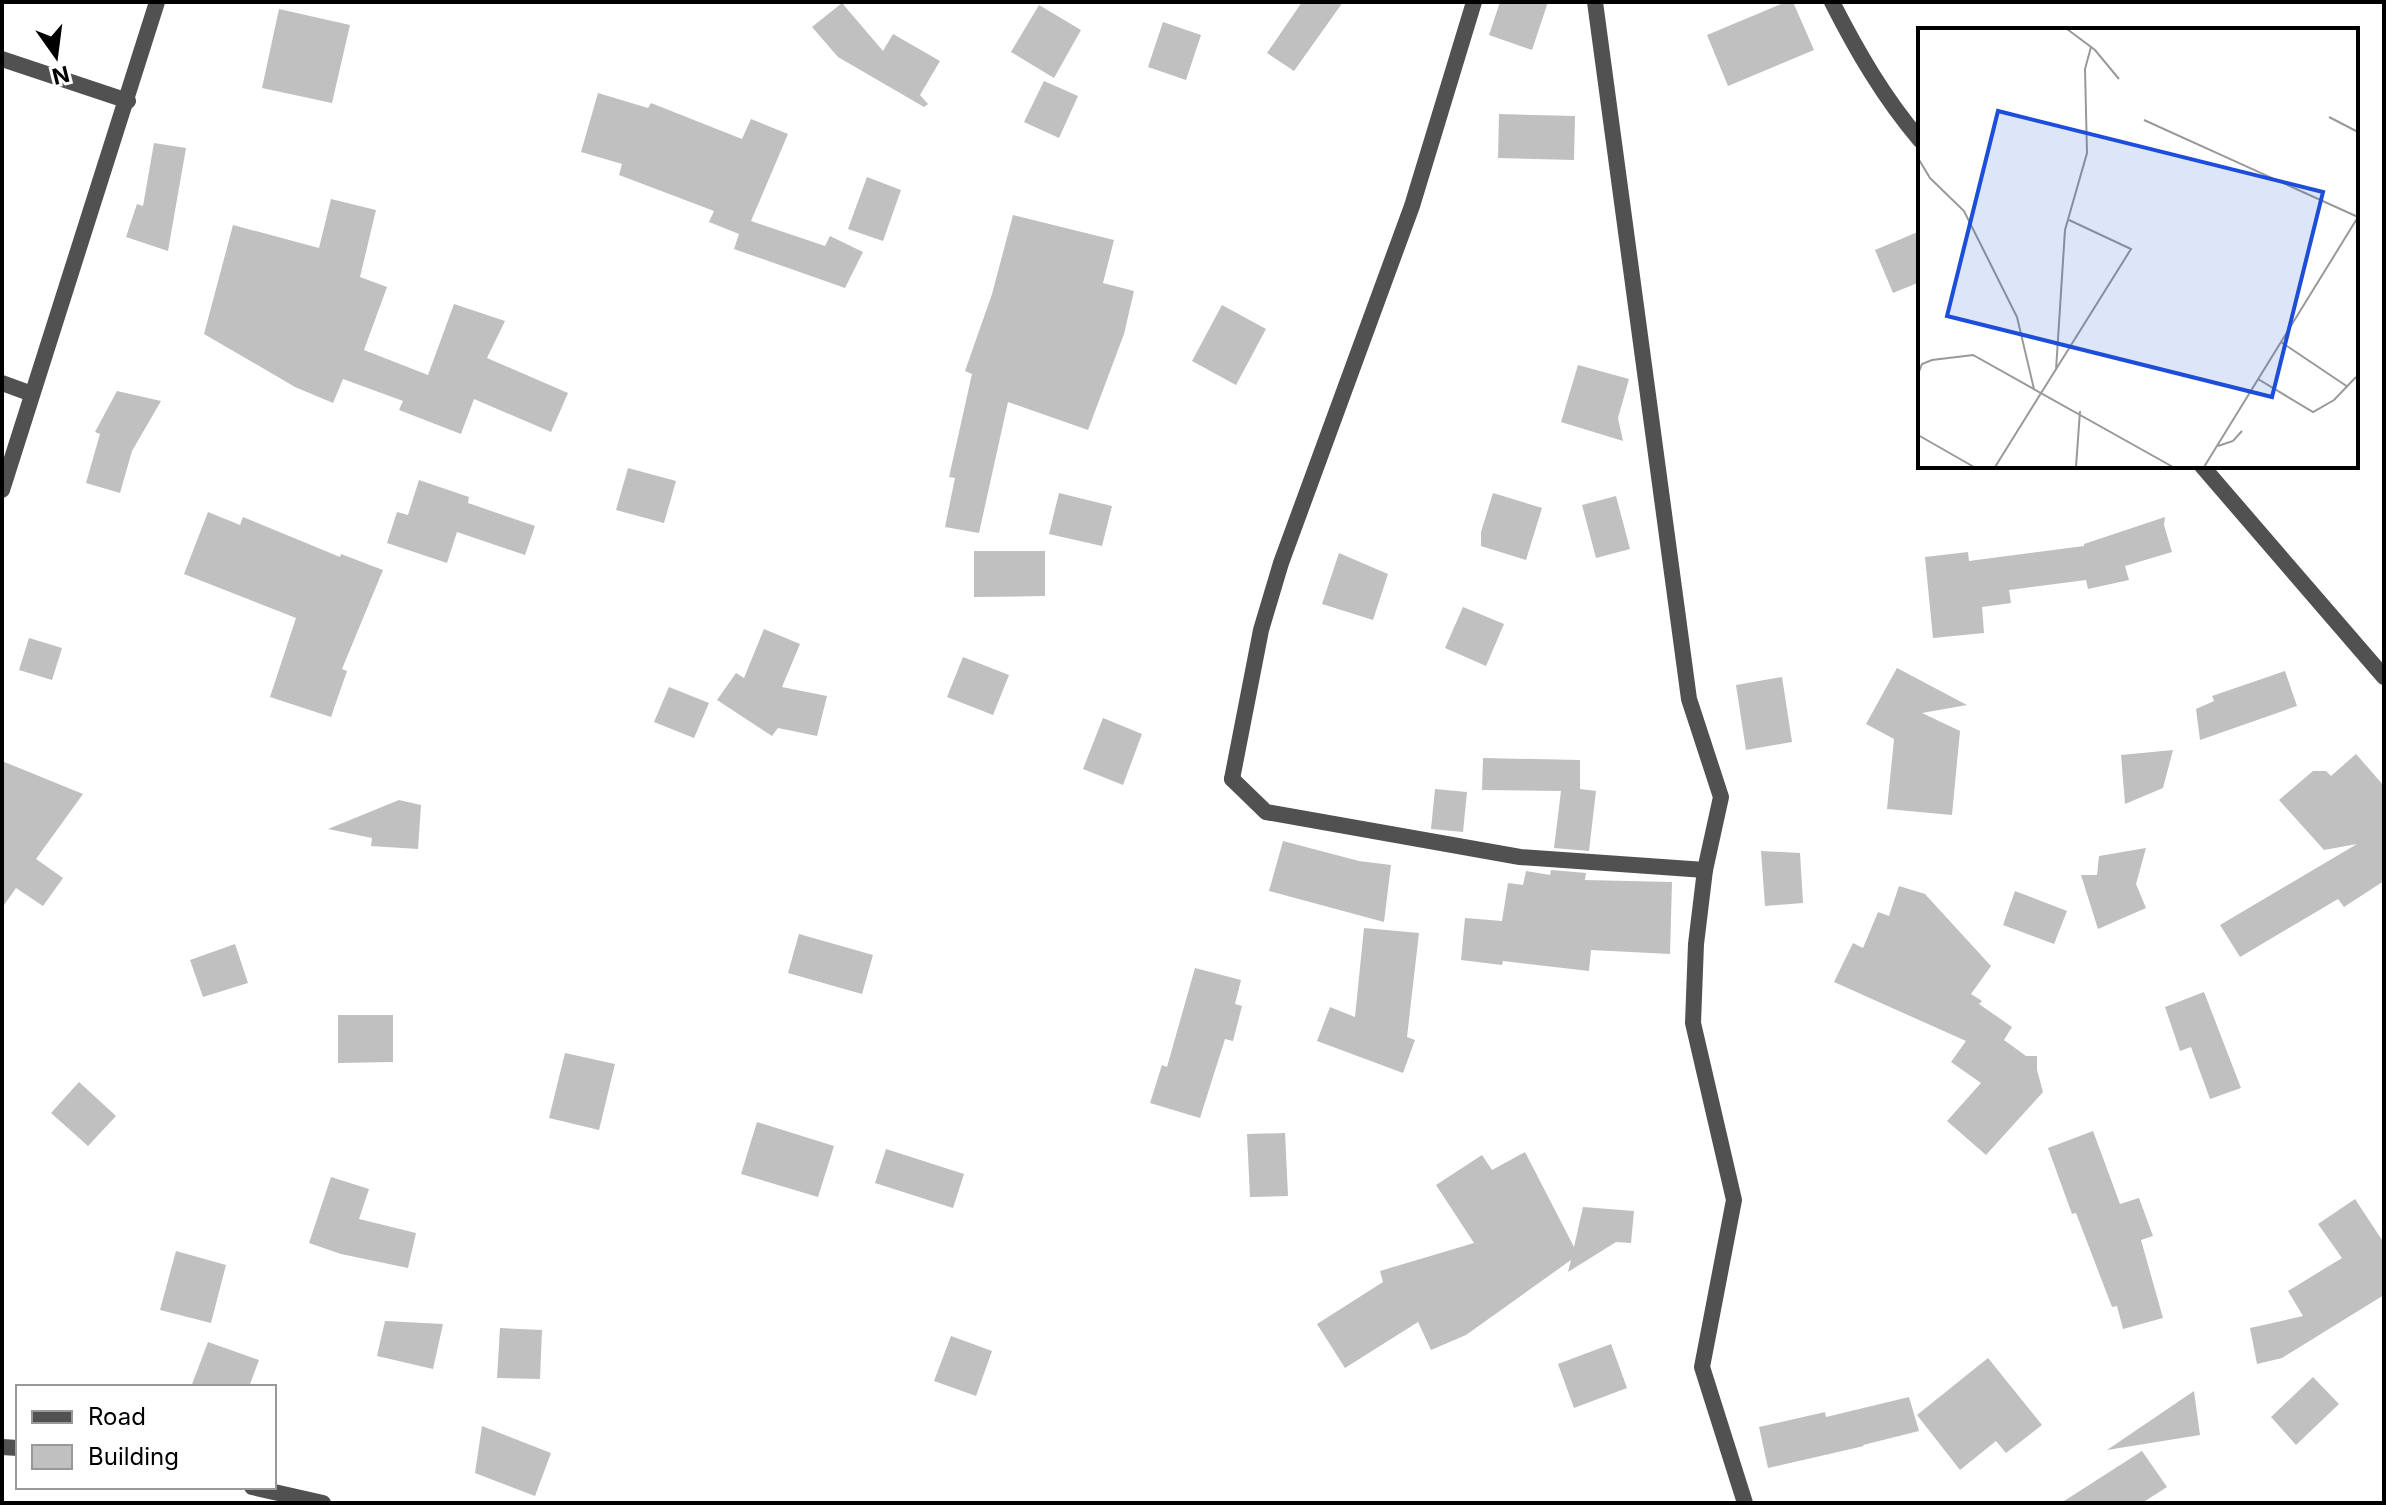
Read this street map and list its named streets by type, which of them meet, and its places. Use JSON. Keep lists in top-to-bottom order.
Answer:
{
  "legend": ["Road", "Building"],
  "north": "bottom"
}
